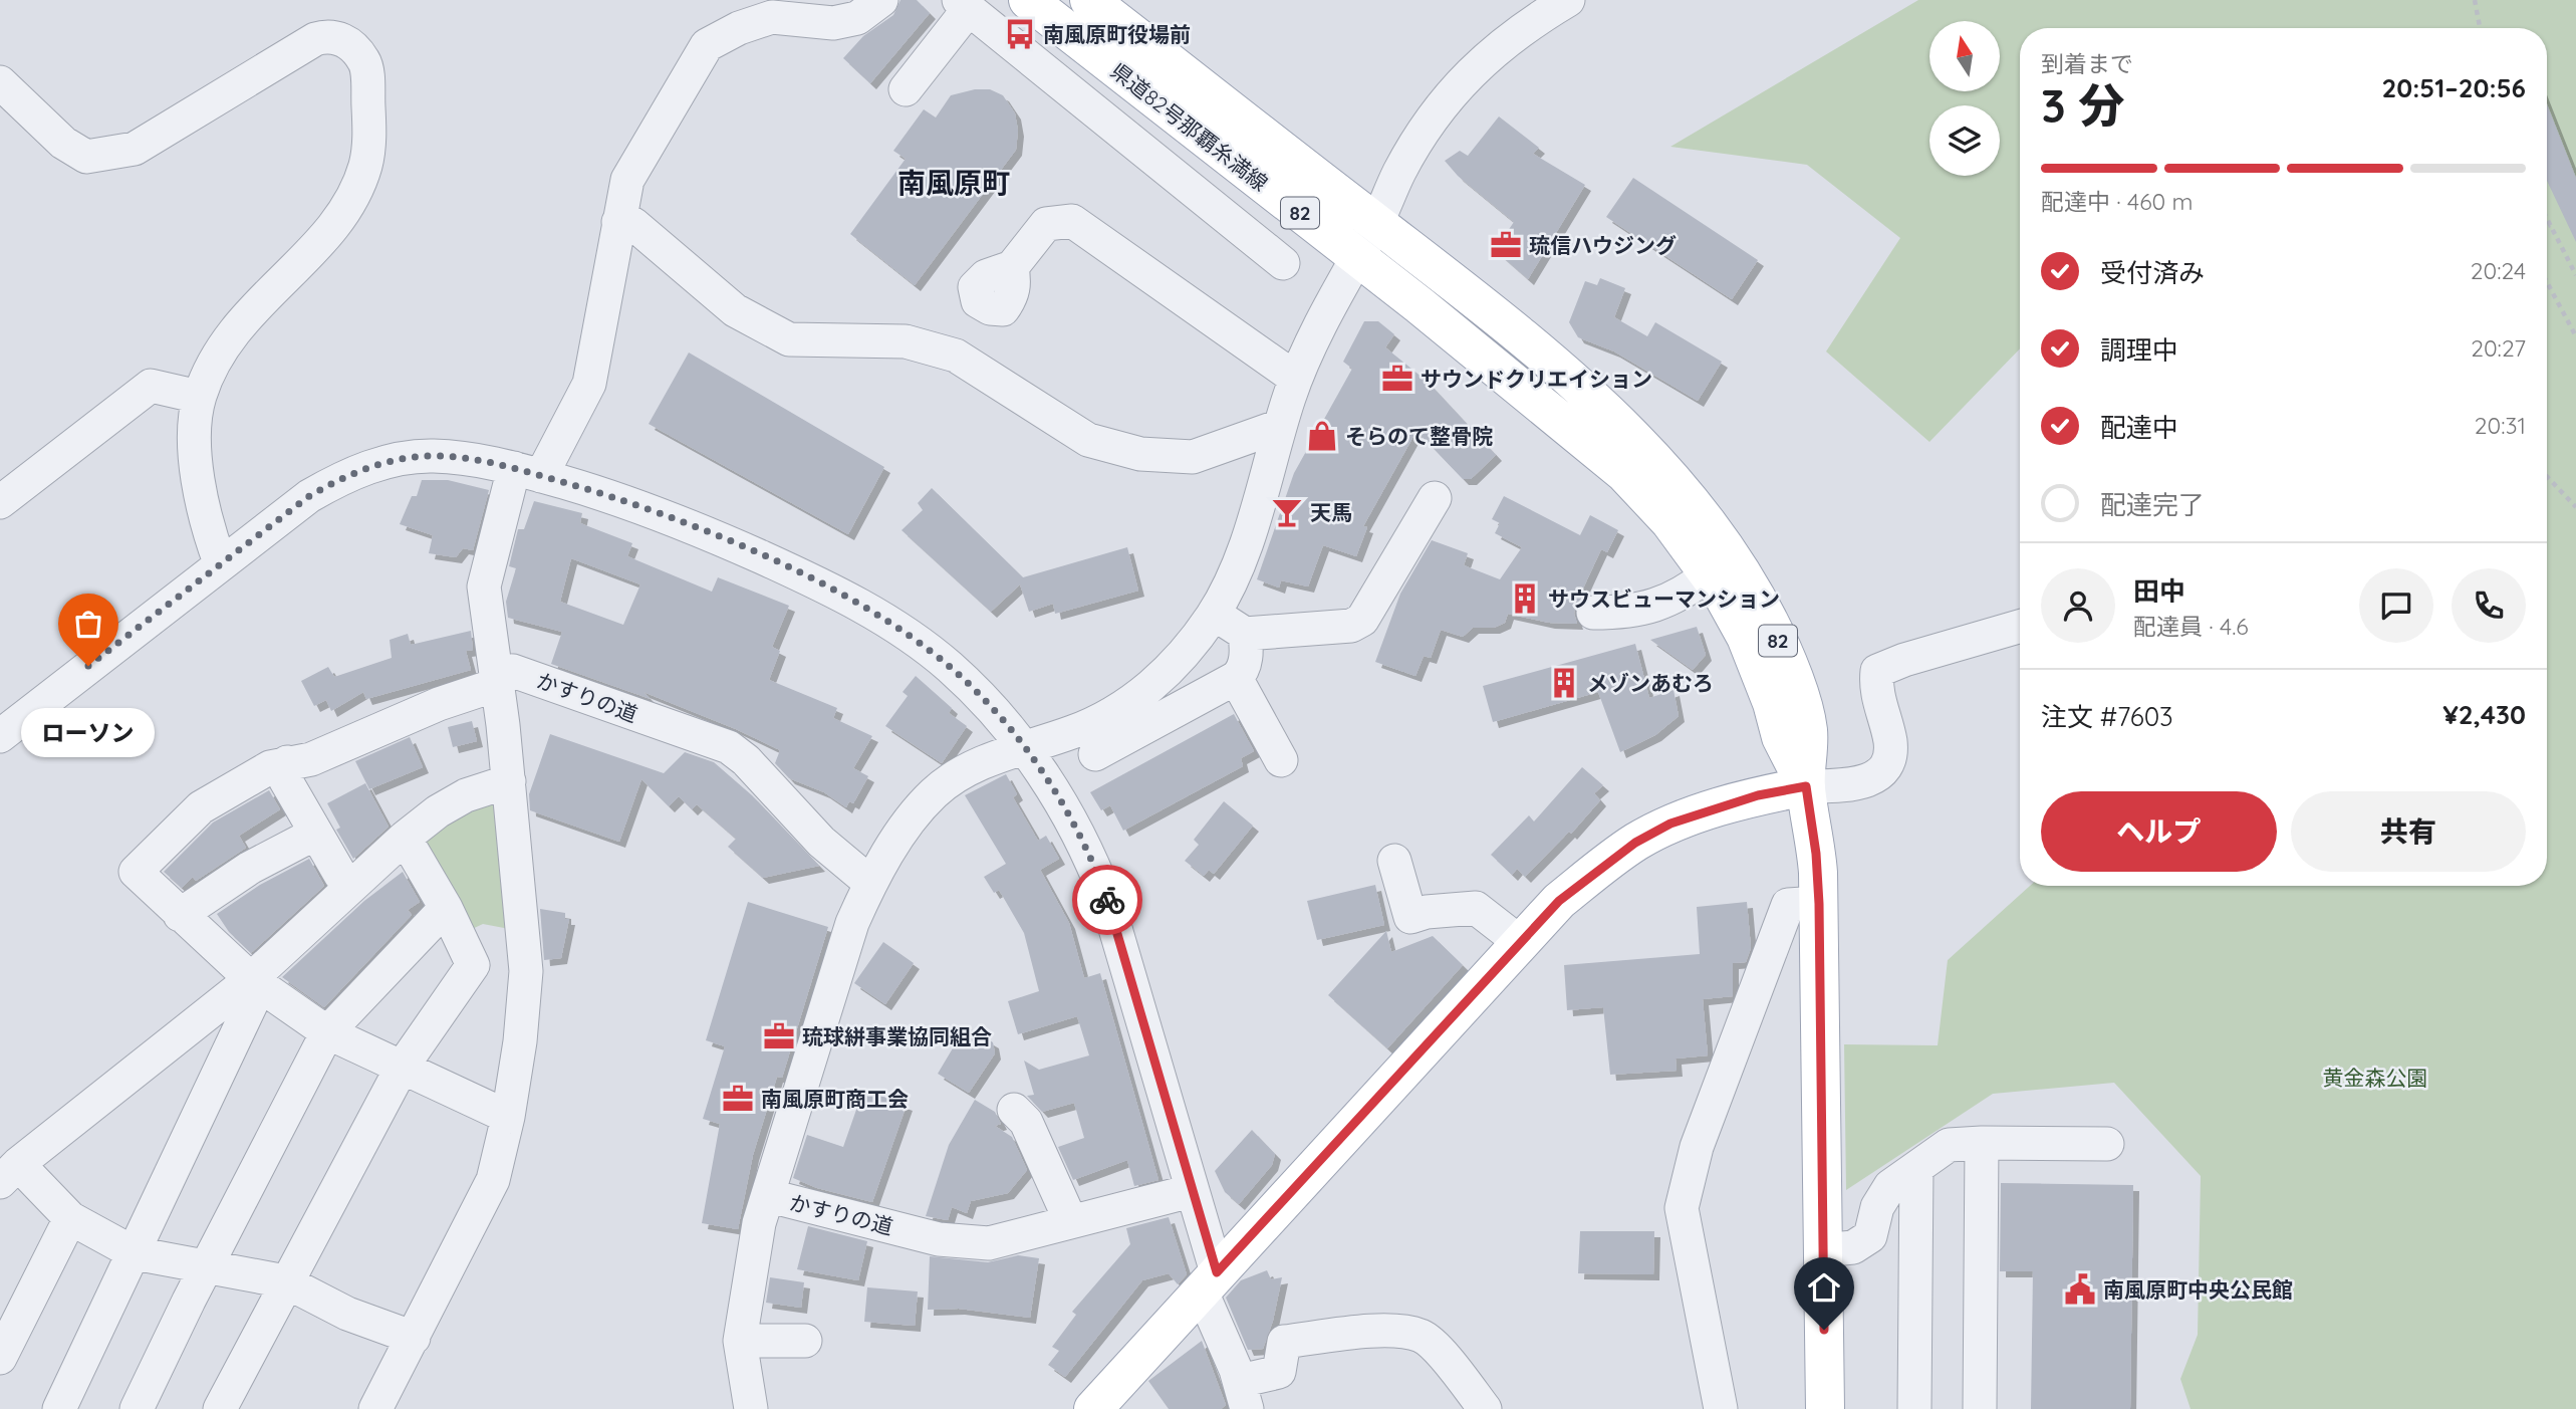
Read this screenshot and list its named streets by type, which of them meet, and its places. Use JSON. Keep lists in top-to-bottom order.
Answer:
{
  "streets": {
    "main road": ["県道82号那覇糸満線", "82"],
    "street": ["かすりの道"]
  },
  "crossings": [
    ["県道82号那覇糸満線", "かすりの道"]
  ],
  "districts": ["南風原町"],
  "parks": ["黄金森公園"],
  "places": {
    "bus stop": ["南風原町役場前"],
    "office": [
      "琉信ハウジング",
      "サウンドクリエイション",
      "琉球絣事業協同組合",
      "南風原町商工会"
    ],
    "shop": ["そらのて整骨院"],
    "bar": ["天馬"],
    "building": ["サウスビューマンション", "メゾンあむろ"],
    "other": ["ローソン"],
    "public building": ["南風原町中央公民館"]
  },
  "north": "top",
  "page": {
    "heading": ["3 分", "到着まで", "20:51–20:56"],
    "panel": [
      "田中",
      "配達員 · 4.6",
      "注文 #7603",
      "¥2,430"
    ],
    "bar": "配達中 · 460 m",
    "list": [
      ["受付済み", "20:24"],
      ["調理中", "20:27"],
      ["配達中", "20:31"],
      "配達完了"
    ],
    "bubble": "ローソン",
    "buttons": ["ヘルプ", "共有"]
  }
}
